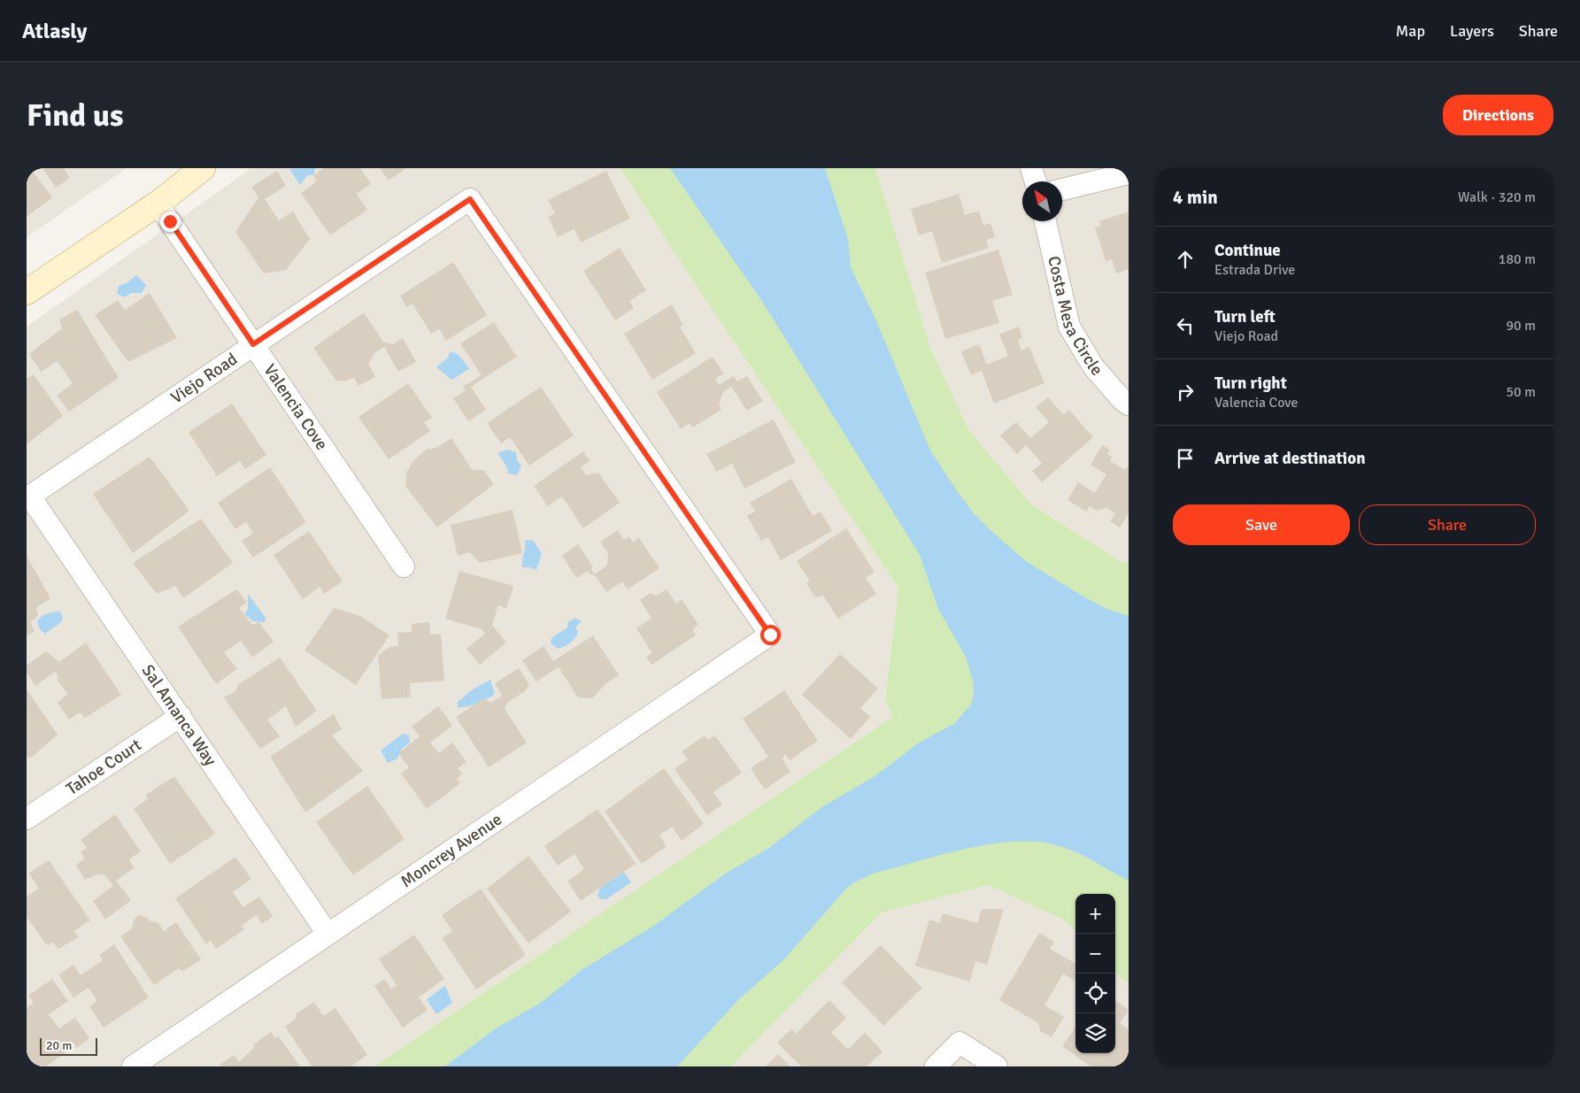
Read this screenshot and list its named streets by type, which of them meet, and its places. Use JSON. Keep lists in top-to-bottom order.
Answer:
{
  "streets": {
    "street": [
      "Costa Mesa Circle",
      "Viejo Road",
      "Valencia Cove",
      "Sal Amanca Way",
      "Tahoe Court",
      "Moncrey Avenue"
    ]
  },
  "crossings": [
    ["Viejo Road", "Valencia Cove"],
    ["Viejo Road", "Sal Amanca Way"],
    ["Viejo Road", "Moncrey Avenue"],
    ["Sal Amanca Way", "Tahoe Court"],
    ["Sal Amanca Way", "Moncrey Avenue"]
  ],
  "scale_bar": "20 m",
  "north": "top left",
  "page": {
    "header": "Atlasly",
    "nav": ["Map", "Layers", "Share"],
    "buttons": [
      "Directions",
      ["Save", "Share"]
    ],
    "title": "Find us",
    "heading": ["4 min", "Walk · 320 m"],
    "list": [
      ["Continue", "Estrada Drive", "180 m"],
      ["Turn left", "Viejo Road", "90 m"],
      ["Turn right", "Valencia Cove", "50 m"],
      "Arrive at destination"
    ],
    "map_buttons": ["+", "−"],
    "scale": "20 m"
  }
}
